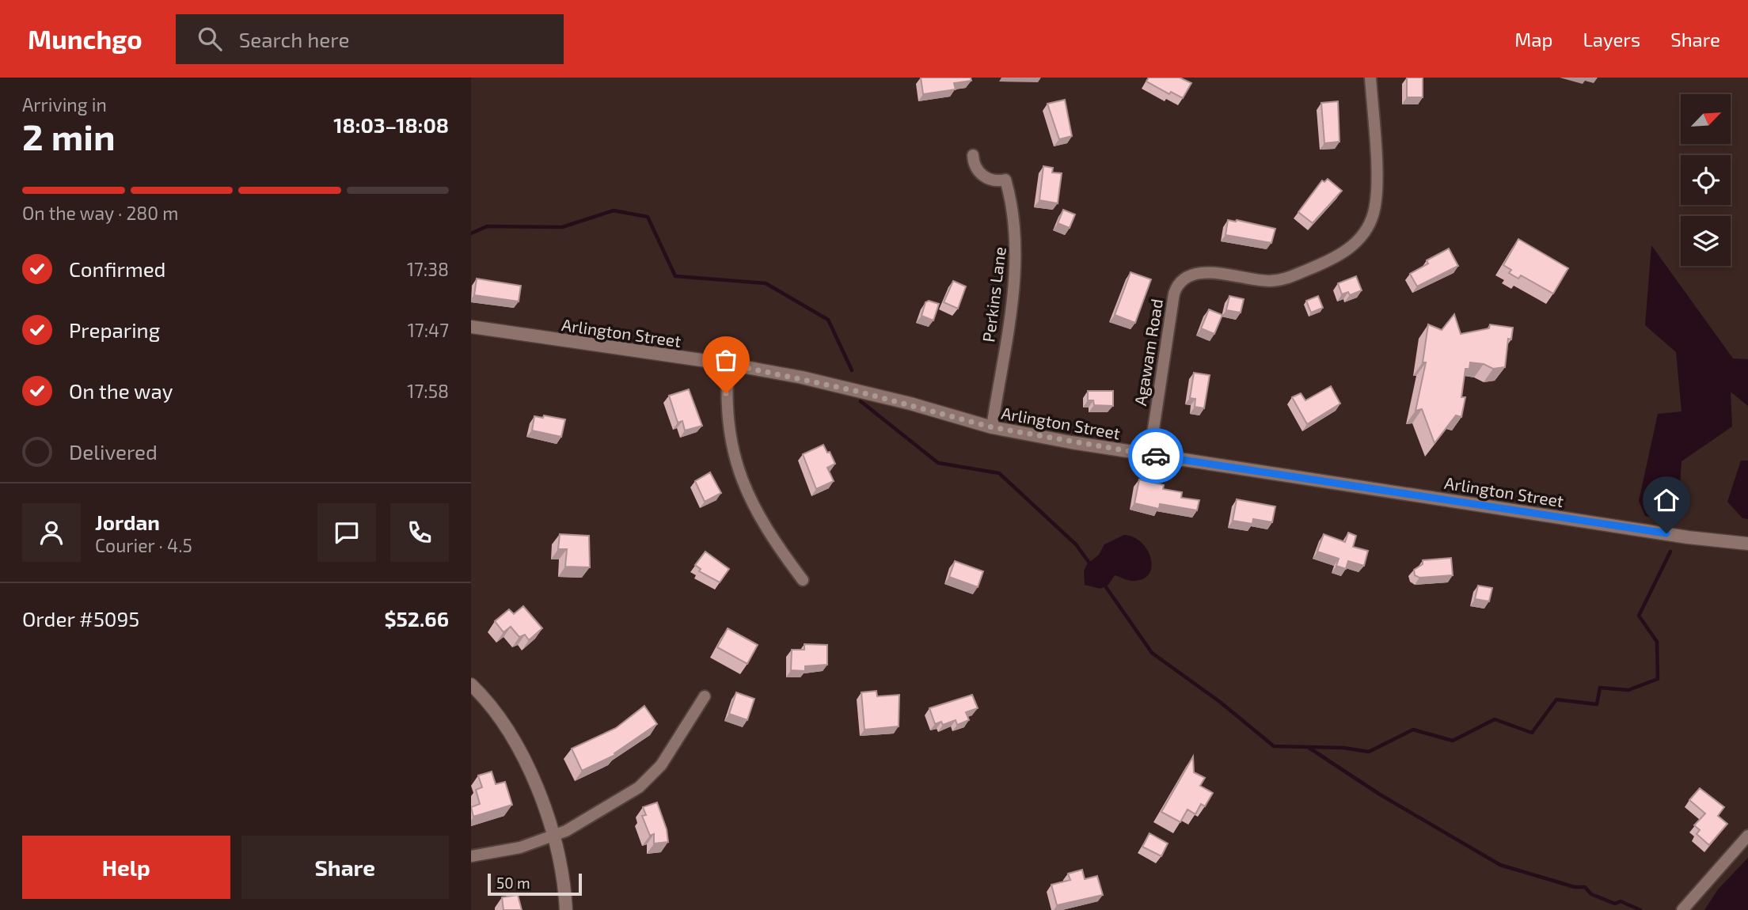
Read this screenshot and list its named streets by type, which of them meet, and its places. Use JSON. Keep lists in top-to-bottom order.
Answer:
{
  "streets": {
    "street": ["Perkins Lane", "Arlington Street", "Agawam Road"]
  },
  "crossings": [
    ["Perkins Lane", "Arlington Street"],
    ["Arlington Street", "Agawam Road"]
  ],
  "scale_bar": "50 m",
  "north": "top right",
  "page": {
    "header": "Munchgo",
    "search": "Search here",
    "nav": ["Map", "Layers", "Share"],
    "heading": ["2 min", "Arriving in", "18:03–18:08"],
    "panel": [
      "Jordan",
      "Courier · 4.5",
      "Order #5095",
      "$52.66"
    ],
    "bar": "On the way · 280 m",
    "list": [
      ["Confirmed", "17:38"],
      ["Preparing", "17:47"],
      ["On the way", "17:58"],
      "Delivered"
    ],
    "buttons": ["Help", "Share"],
    "scale": "50 m"
  }
}
